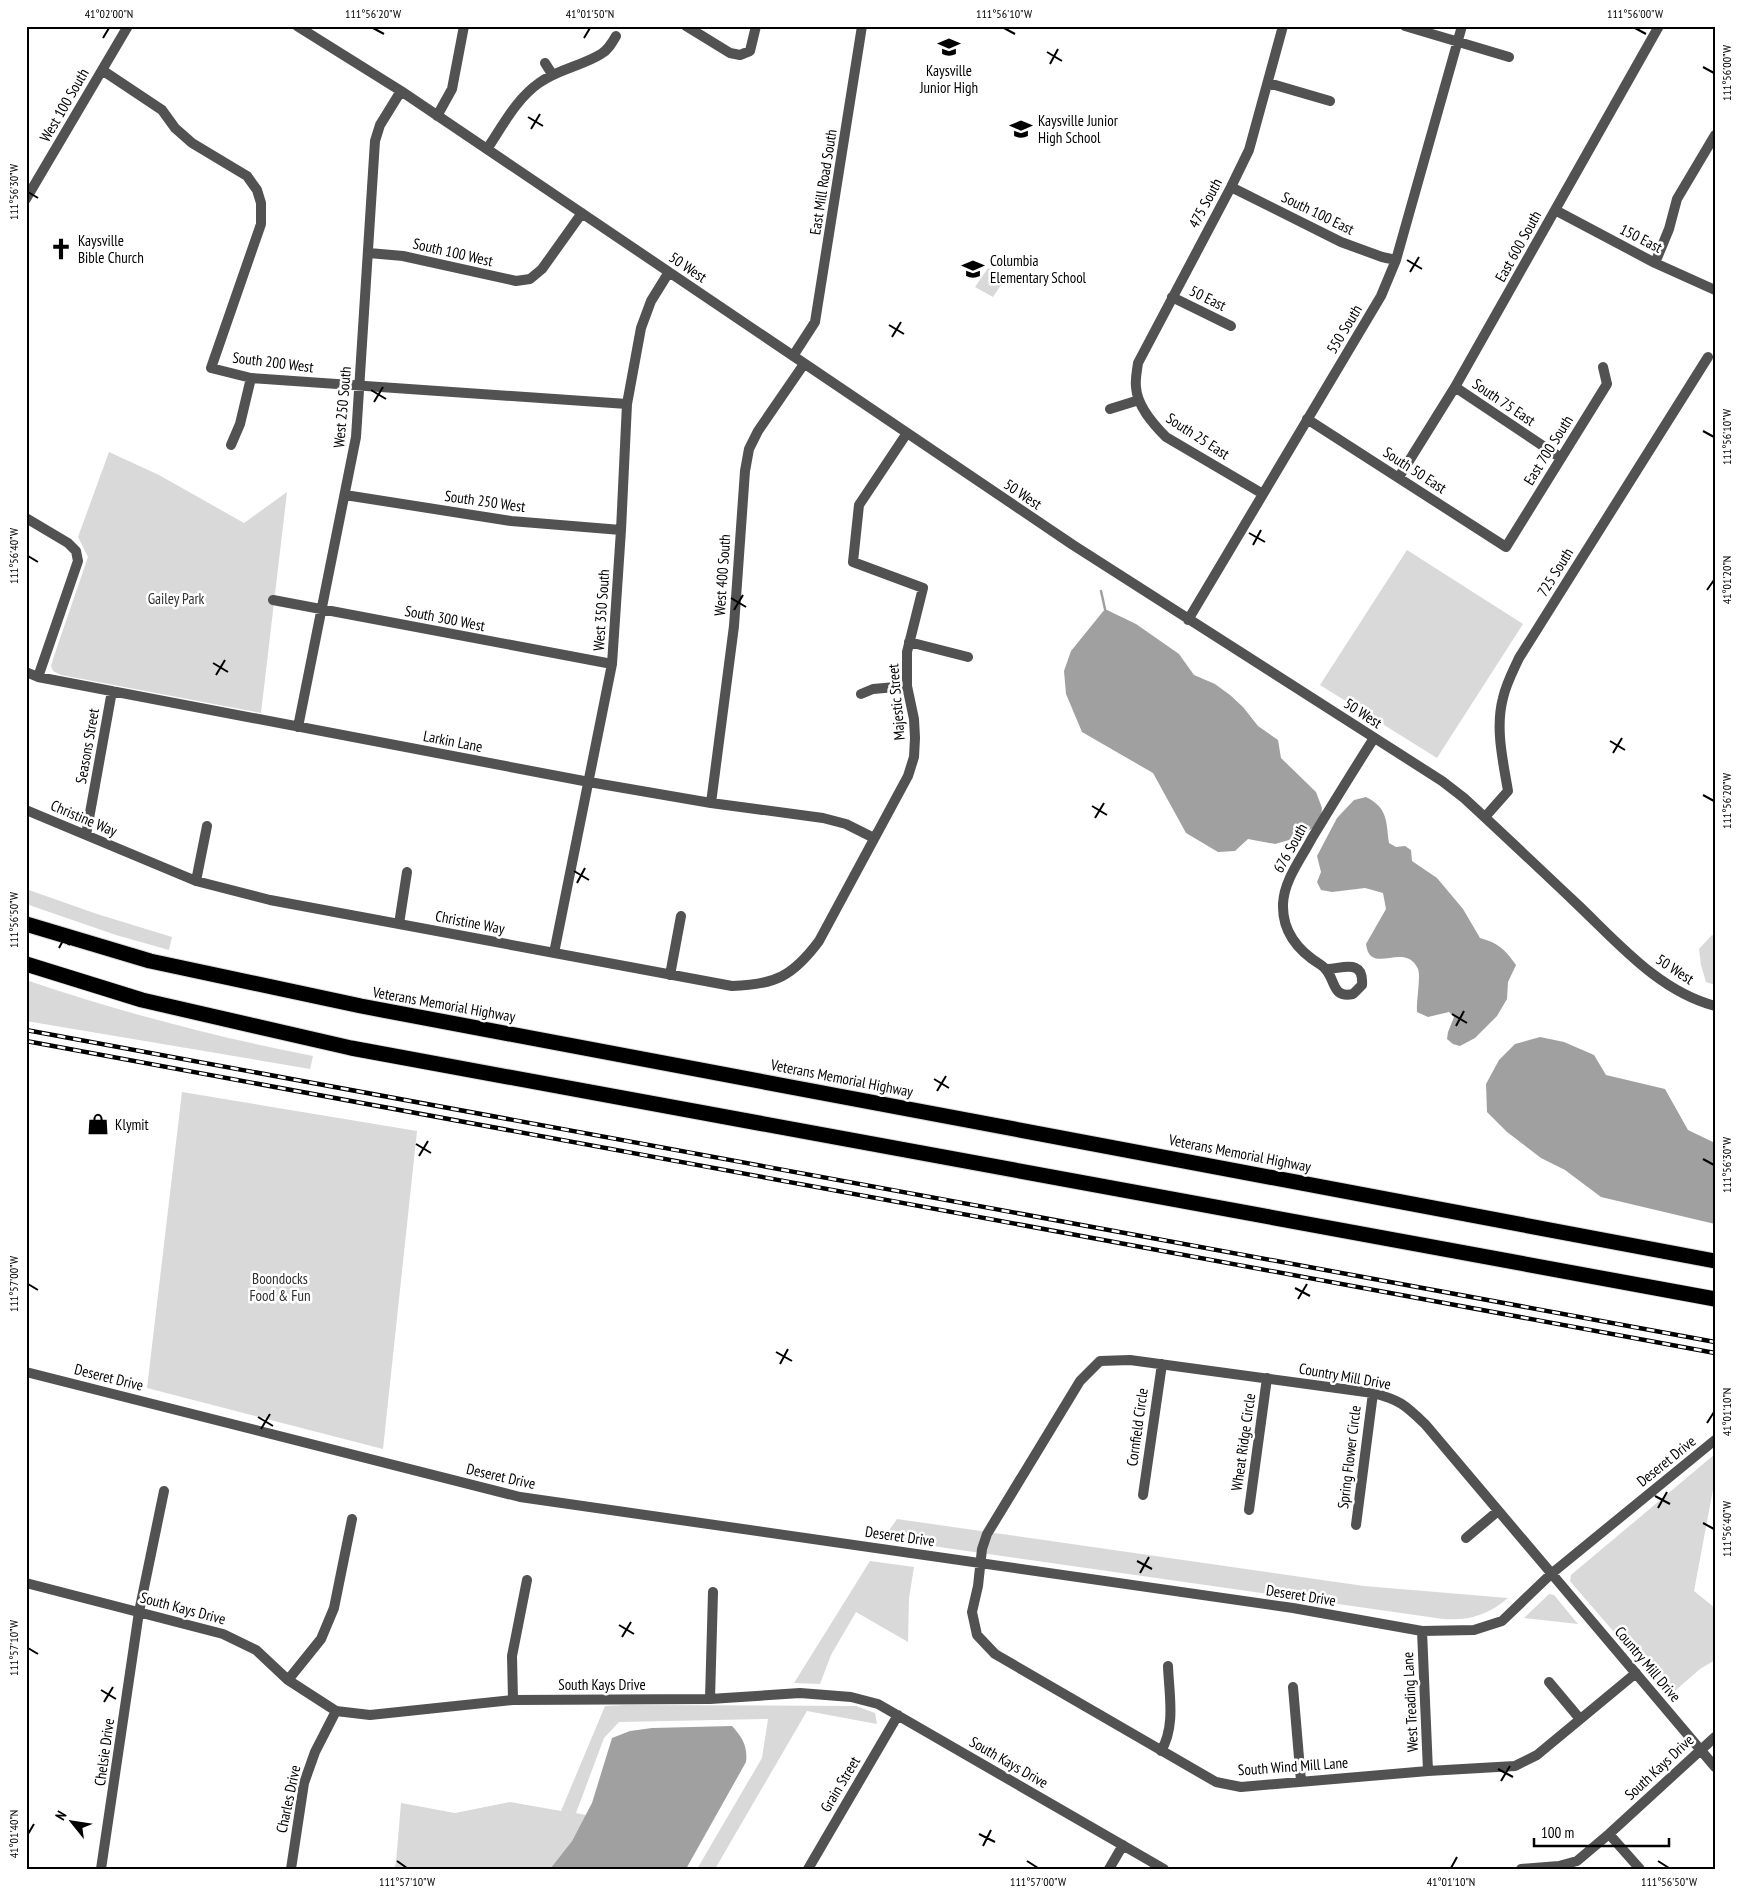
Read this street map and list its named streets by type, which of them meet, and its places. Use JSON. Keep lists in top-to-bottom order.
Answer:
{
  "streets": {
    "highway": ["Veterans Memorial Highway"],
    "street": [
      "West 100 South",
      "East Mill Road South",
      "475 South",
      "South 100 East",
      "150 East",
      "East 600 South",
      "South 100 West",
      "50 West",
      "50 East",
      "550 South",
      "South 200 West",
      "South 75 East",
      "West 250 South",
      "South 25 East",
      "East 700 South",
      "South 50 East",
      "South 250 West",
      "725 South",
      "West 400 South",
      "West 350 South",
      "South 300 West",
      "Majestic Street",
      "Larkin Lane",
      "Seasons Street",
      "Christine Way",
      "676 South",
      "Country Mill Drive",
      "Deseret Drive",
      "Cornfield Circle",
      "Wheat Ridge Circle",
      "Spring Flower Circle",
      "South Kays Drive",
      "West Treading Lane",
      "Chelsie Drive",
      "South Wind Mill Lane",
      "Grain Street",
      "Charles Drive"
    ]
  },
  "crossings": [
    ["West 100 South", "South 200 West"],
    ["East Mill Road South", "50 West"],
    ["475 South", "South 100 East"],
    ["475 South", "50 East"],
    ["475 South", "South 25 East"],
    ["South 100 East", "550 South"],
    ["150 East", "East 600 South"],
    ["East 600 South", "South 75 East"],
    ["East 600 South", "South 50 East"],
    ["South 100 West", "50 West"],
    ["South 100 West", "West 250 South"],
    ["50 West", "550 South"],
    ["50 West", "West 250 South"],
    ["50 West", "725 South"],
    ["50 West", "West 400 South"],
    ["50 West", "West 350 South"],
    ["50 West", "Majestic Street"],
    ["50 West", "676 South"],
    ["550 South", "South 25 East"],
    ["550 South", "South 50 East"],
    ["South 200 West", "West 250 South"],
    ["South 200 West", "West 350 South"],
    ["South 75 East", "East 700 South"],
    ["West 250 South", "South 250 West"],
    ["West 250 South", "South 300 West"],
    ["West 250 South", "Larkin Lane"],
    ["East 700 South", "South 50 East"],
    ["South 250 West", "West 350 South"],
    ["West 400 South", "Larkin Lane"],
    ["West 350 South", "South 300 West"],
    ["West 350 South", "Larkin Lane"],
    ["West 350 South", "Christine Way"],
    ["Majestic Street", "Larkin Lane"],
    ["Majestic Street", "Christine Way"],
    ["Larkin Lane", "Seasons Street"],
    ["Seasons Street", "Christine Way"],
    ["Country Mill Drive", "Deseret Drive"],
    ["Country Mill Drive", "Cornfield Circle"],
    ["Country Mill Drive", "Wheat Ridge Circle"],
    ["Country Mill Drive", "Spring Flower Circle"],
    ["Country Mill Drive", "South Kays Drive"],
    ["Country Mill Drive", "South Wind Mill Lane"],
    ["Deseret Drive", "West Treading Lane"],
    ["Deseret Drive", "South Wind Mill Lane"],
    ["South Kays Drive", "Chelsie Drive"],
    ["South Kays Drive", "Grain Street"],
    ["South Kays Drive", "Charles Drive"],
    ["West Treading Lane", "South Wind Mill Lane"]
  ],
  "parks": ["Gailey Park", "Boondocks Food & Fun"],
  "places": {
    "school or university": ["Kaysville Junior High", "Kaysville Junior High School", "Columbia Elementary School"],
    "church": ["Kaysville Bible Church"],
    "shop": ["Klymit"]
  },
  "scale_bar": "100 m",
  "north": "top left",
  "coordinates": [
    "41°02'00\"N",
    "111°56'20\"W",
    "41°01'50\"N",
    "111°56'10\"W",
    "111°56'00\"W",
    "111°56'30\"W",
    "111°56'40\"W",
    "41°01'20\"N",
    "111°56'50\"W",
    "111°57'00\"W",
    "41°01'10\"N",
    "111°57'10\"W",
    "41°01'40\"N"
  ]
}
